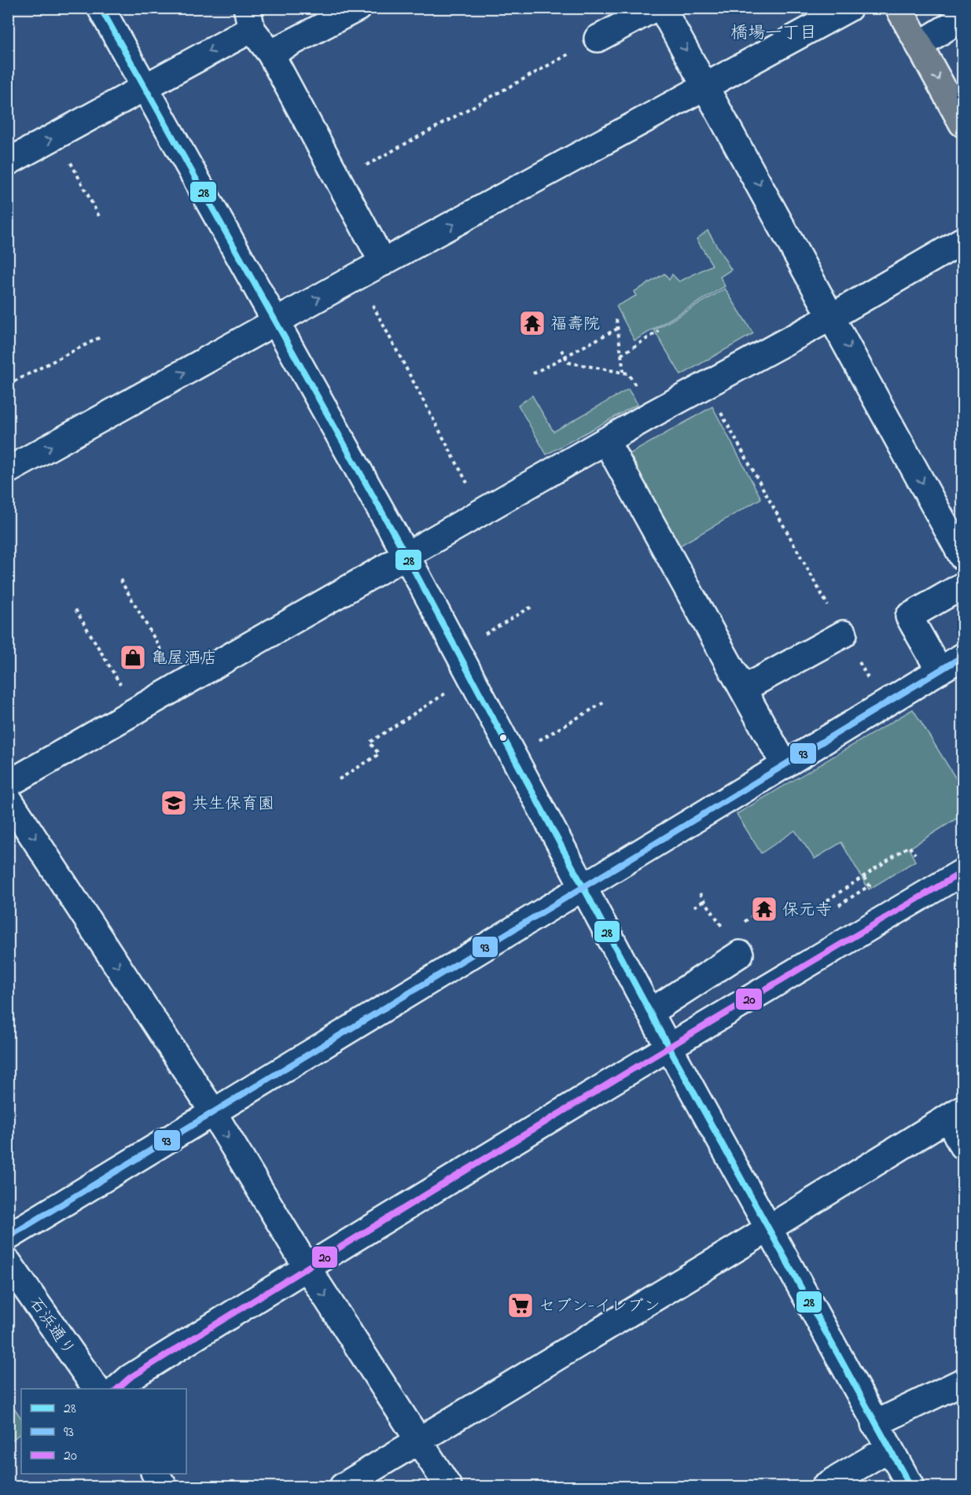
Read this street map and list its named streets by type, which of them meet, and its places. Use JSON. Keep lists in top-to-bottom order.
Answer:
{
  "streets": {
    "street": ["石浜通り"]
  },
  "districts": ["橋場一丁目"],
  "places": {
    "temple": ["福壽院", "保元寺"],
    "shop": ["亀屋酒店"],
    "school or university": ["共生保育園"],
    "supermarket": ["セブン-イレブン"]
  },
  "lines": ["transit line 28", "transit line 93", "transit line 20"],
  "legend": ["28", "93", "20"]
}
